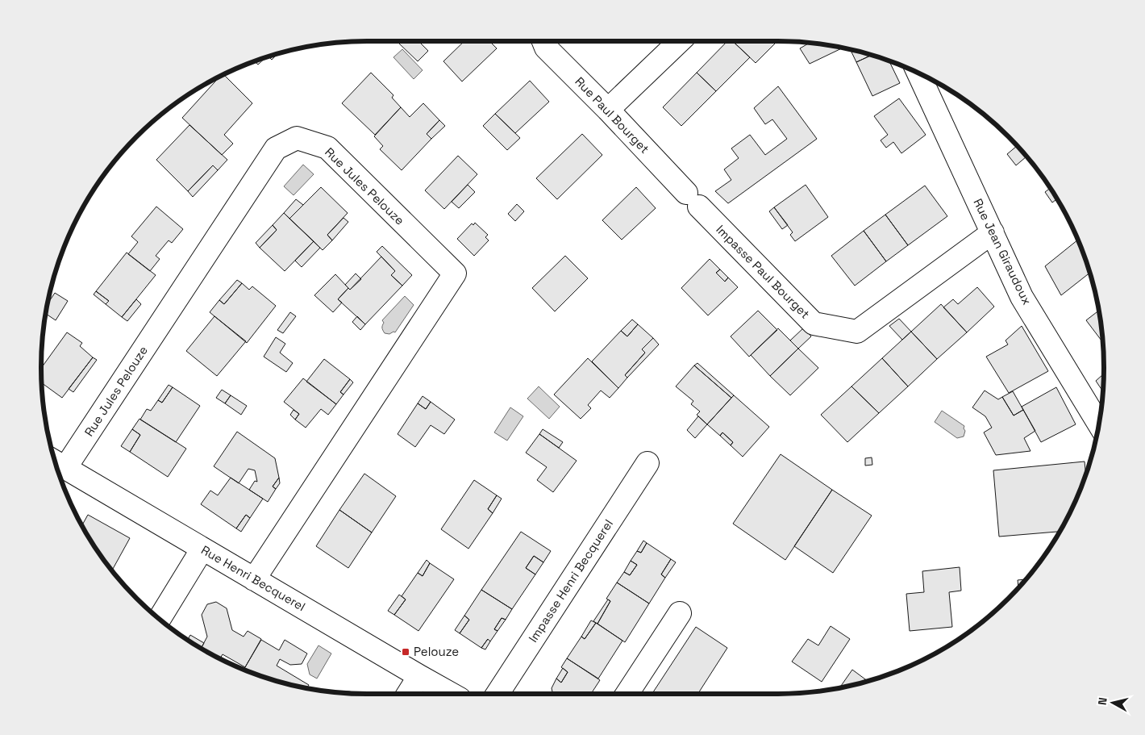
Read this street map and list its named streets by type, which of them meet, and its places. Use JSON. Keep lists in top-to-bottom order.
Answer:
{
  "streets": {
    "street": [
      "Rue Paul Bourget",
      "Rue Jules Pelouze",
      "Rue Jean Giraudoux",
      "Impasse Paul Bourget",
      "Rue Henri Becquerel",
      "Impasse Henri Becquerel"
    ]
  },
  "crossings": [
    ["Rue Paul Bourget", "Impasse Paul Bourget"],
    ["Rue Jules Pelouze", "Rue Henri Becquerel"],
    ["Rue Jean Giraudoux", "Impasse Paul Bourget"]
  ],
  "places": {
    "transit": ["Pelouze"]
  },
  "north": "left"
}
